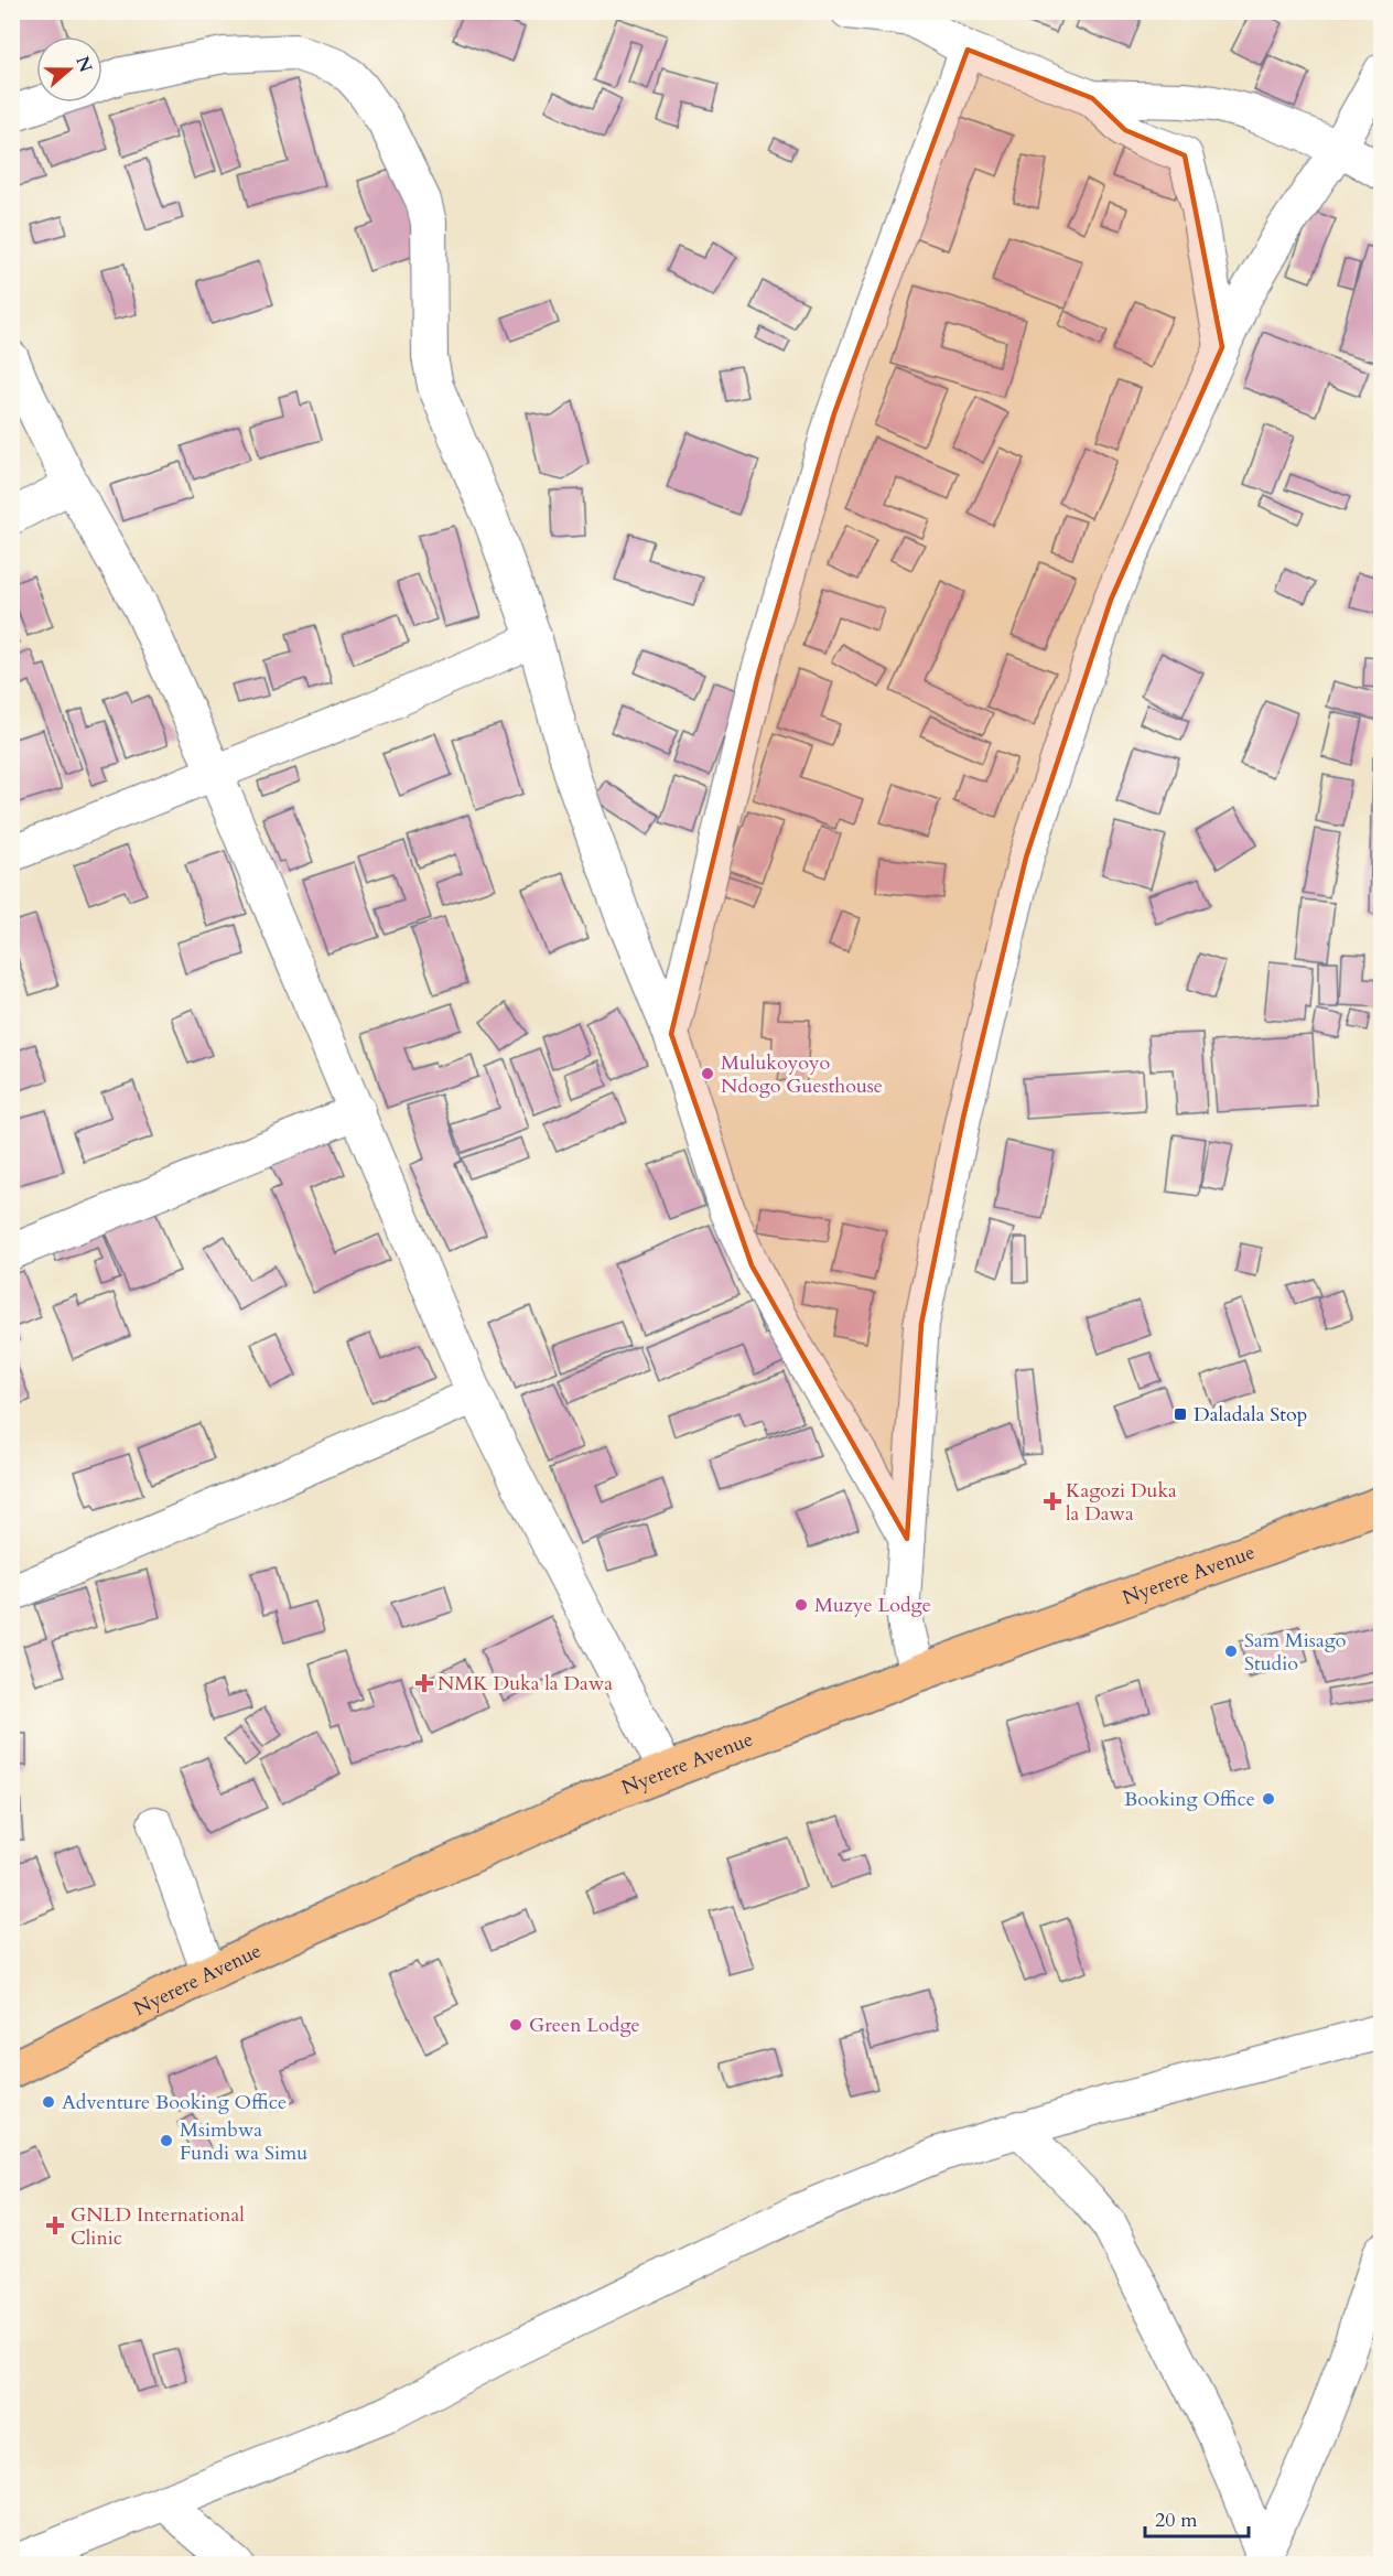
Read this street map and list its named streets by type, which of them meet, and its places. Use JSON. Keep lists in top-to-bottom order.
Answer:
{
  "streets": {
    "main road": ["Nyerere Avenue"]
  },
  "places": {
    "other": [
      "Mulukoyoyo Ndogo Guesthouse",
      "Muzye Lodge",
      "Sam Misago Studio",
      "Booking Office",
      "Green Lodge",
      "Adventure Booking Office",
      "Msimbwa Fundi wa Simu"
    ],
    "transit": ["Daladala Stop"],
    "health": ["Kagozi Duka la Dawa", "NMK Duka la Dawa", "GNLD International Clinic"]
  },
  "scale_bar": "20 m",
  "north": "right"
}
